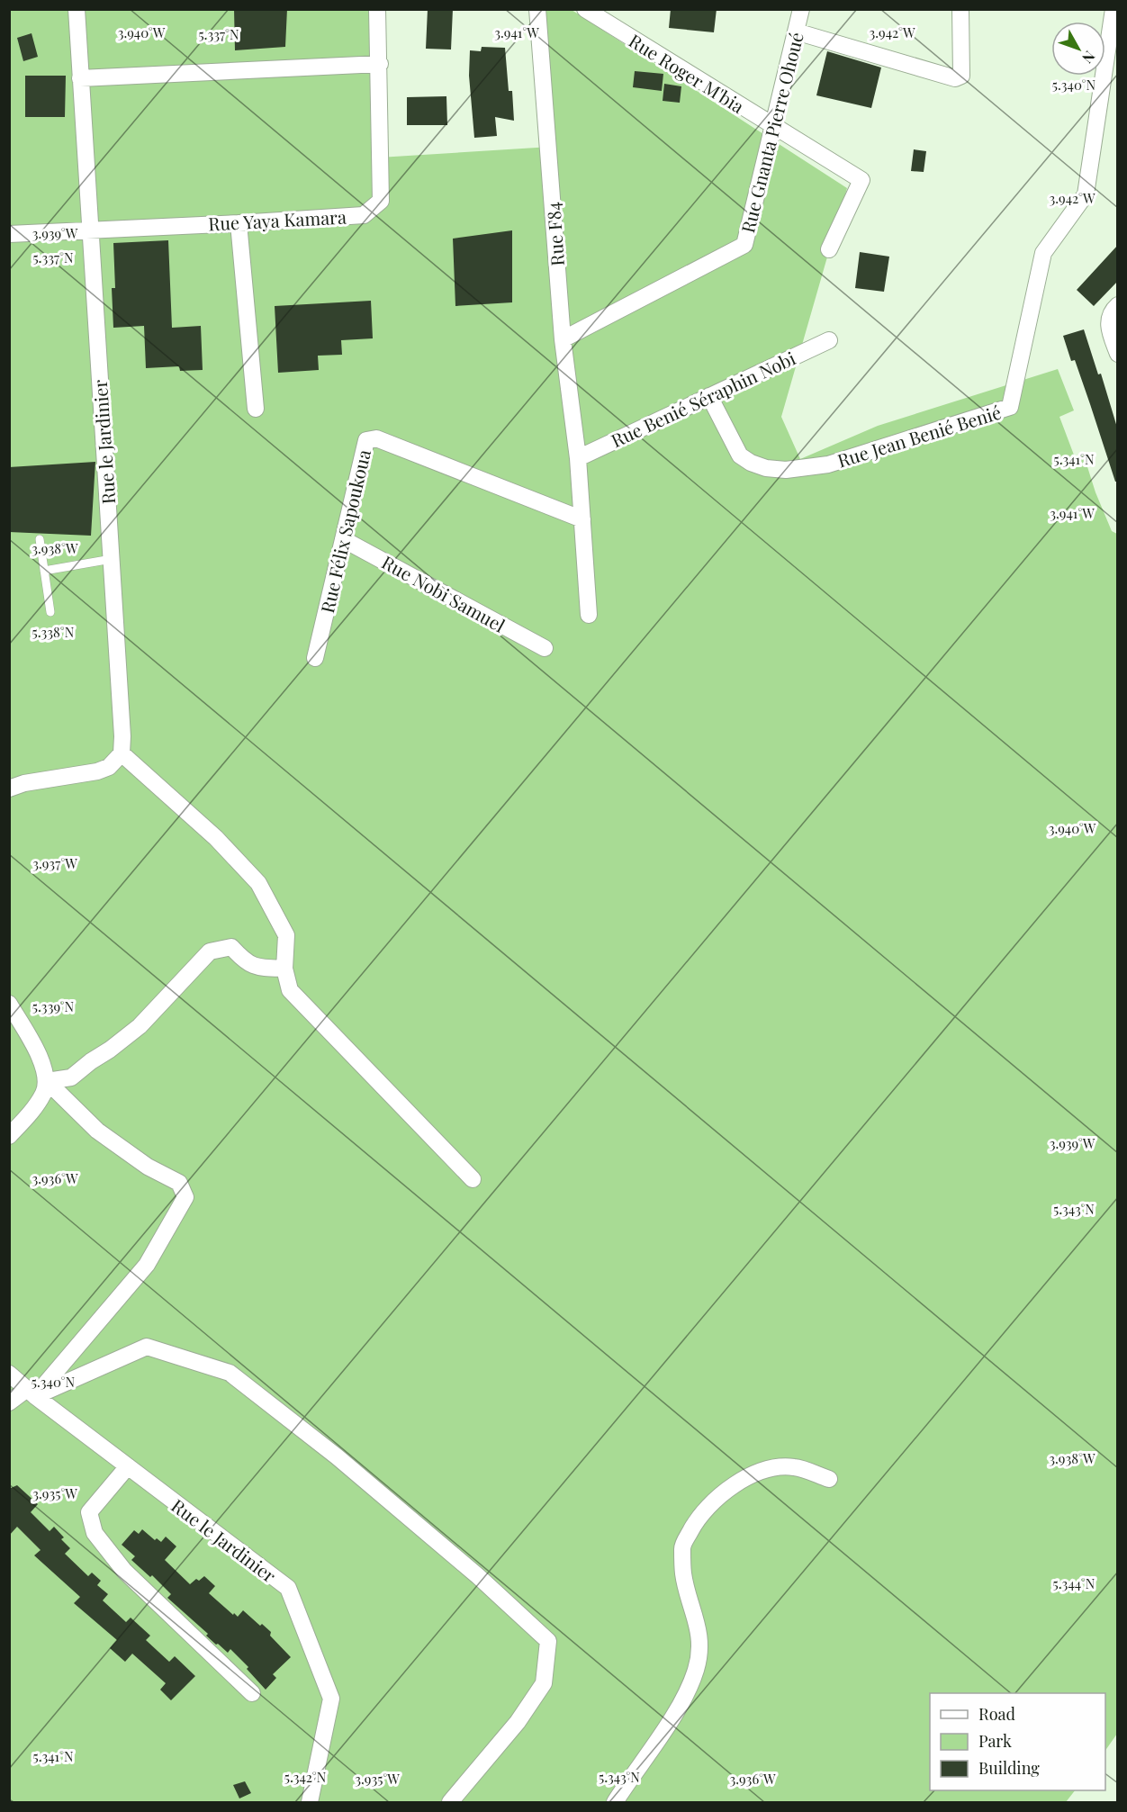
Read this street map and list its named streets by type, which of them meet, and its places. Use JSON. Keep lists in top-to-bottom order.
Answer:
{
  "streets": {
    "street": [
      "Rue Roger M'bia",
      "Rue Gnanta Pierre Ohoué",
      "Rue Yaya Kamara",
      "Rue F84",
      "Rue Benié Séraphin Nobi",
      "Rue Jean Benié Benié",
      "Rue le Jardinier",
      "Rue Félix Sapoukoua",
      "Rue Nobi Samuel"
    ]
  },
  "crossings": [
    ["Rue Roger M'bia", "Rue Gnanta Pierre Ohoué"],
    ["Rue Gnanta Pierre Ohoué", "Rue F84"],
    ["Rue Yaya Kamara", "Rue le Jardinier"],
    ["Rue F84", "Rue Benié Séraphin Nobi"],
    ["Rue F84", "Rue Félix Sapoukoua"],
    ["Rue Benié Séraphin Nobi", "Rue Jean Benié Benié"],
    ["Rue Félix Sapoukoua", "Rue Nobi Samuel"]
  ],
  "legend": ["Road", "Park", "Building"],
  "north": "bottom right",
  "coordinates": [
    "3.940°W",
    "3.941°W",
    "3.942°W",
    "5.337°N",
    "5.340°N",
    "3.939°W",
    "5.341°N",
    "3.938°W",
    "5.338°N",
    "3.937°W",
    "5.339°N",
    "3.936°W",
    "5.343°N",
    "3.935°W",
    "5.344°N",
    "5.342°N"
  ]
}
